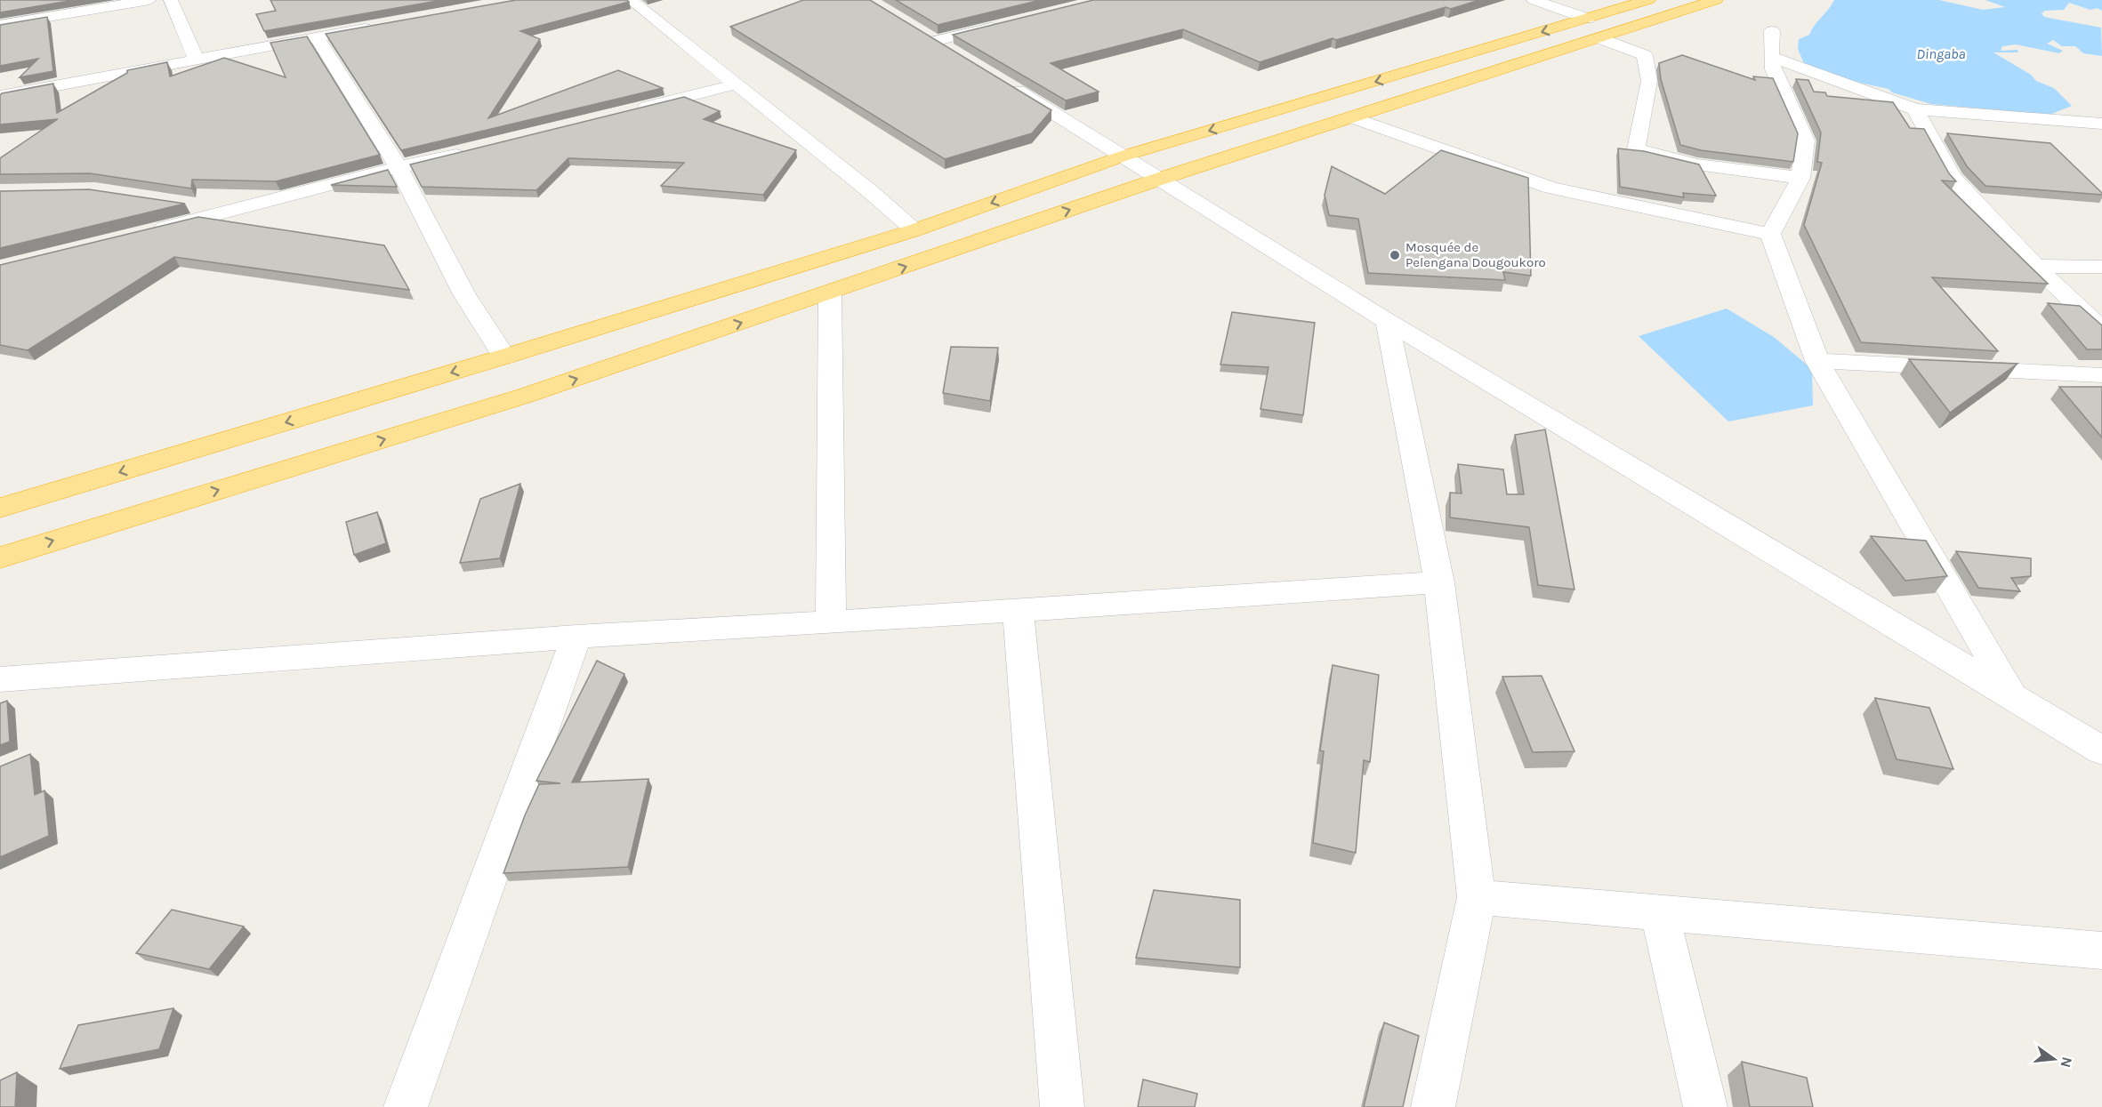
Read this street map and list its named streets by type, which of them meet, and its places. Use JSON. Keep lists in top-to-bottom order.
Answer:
{
  "water": ["Dingaba"],
  "places": ["Mosquée de Pelengana Dougoukoro"],
  "north": "right"
}
